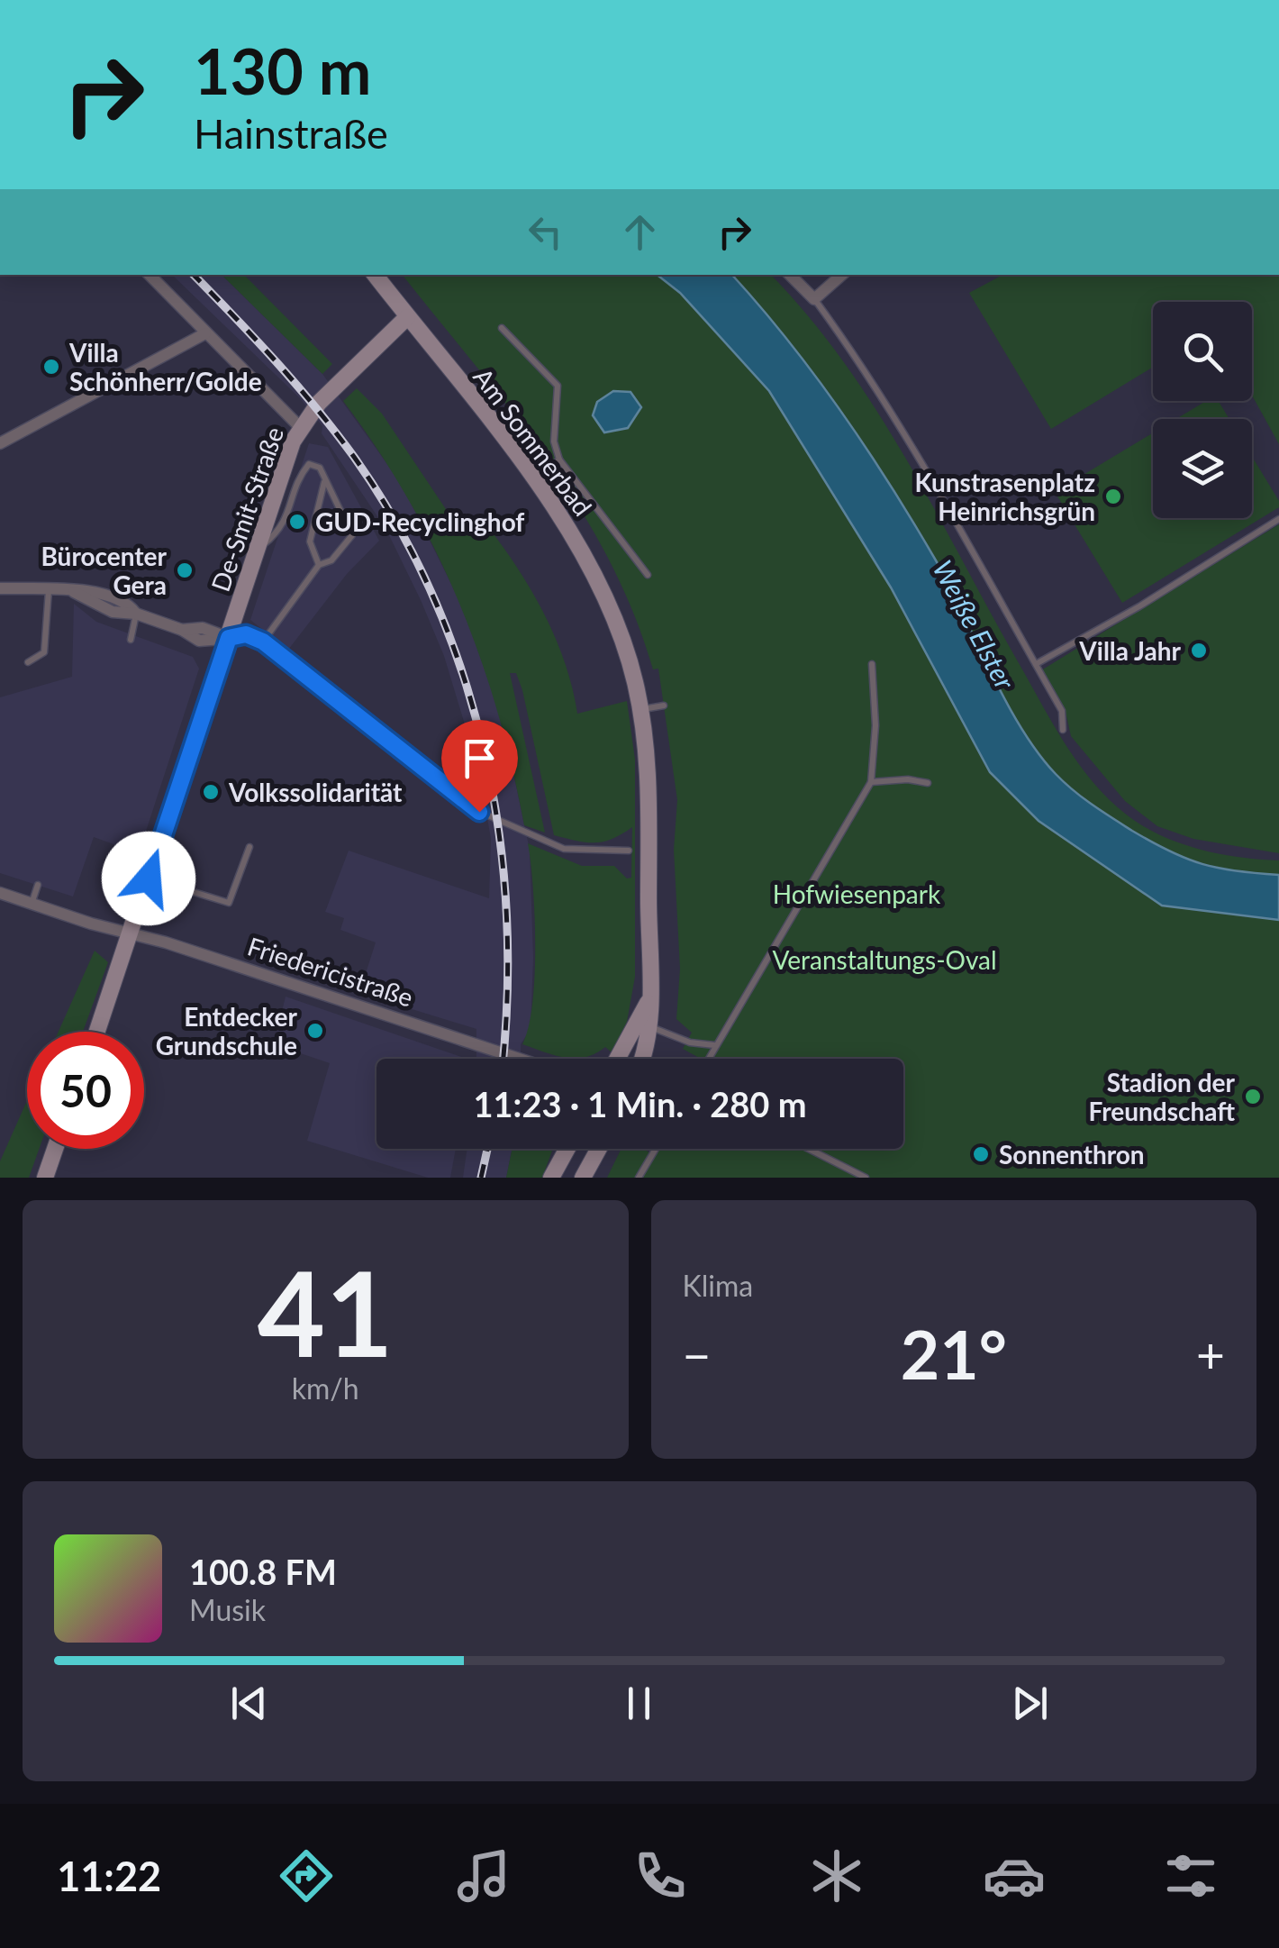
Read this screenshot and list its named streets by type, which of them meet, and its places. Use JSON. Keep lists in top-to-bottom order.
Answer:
{
  "streets": {
    "main road": ["Am Sommerbad", "De-Smit-Straße"],
    "street": ["Friedericistraße"]
  },
  "crossings": [
    ["Am Sommerbad", "De-Smit-Straße"],
    ["De-Smit-Straße", "Friedericistraße"]
  ],
  "water": ["Weiße Elster"],
  "parks": ["Hofwiesenpark", "Veranstaltungs-Oval"],
  "places": [
    "Villa Schönherr/Golde",
    "Kunstrasenplatz Heinrichsgrün",
    "GUD-Recyclinghof",
    "Bürocenter Gera",
    "Villa Jahr",
    "Volkssolidarität",
    "Entdecker Grundschule",
    "Stadion der Freundschaft",
    "Sonnenthron"
  ],
  "page": {
    "turn": ["130 m", "Hainstraße"],
    "limit": "50",
    "trip": "11:23 · 1 Min. · 280 m",
    "tile": [
      ["41", "km/h"],
      "Klima"
    ],
    "heat": ["−", "21°", "+"],
    "song": ["100.8 FM", "Musik"],
    "tabs": "11:22"
  }
}
